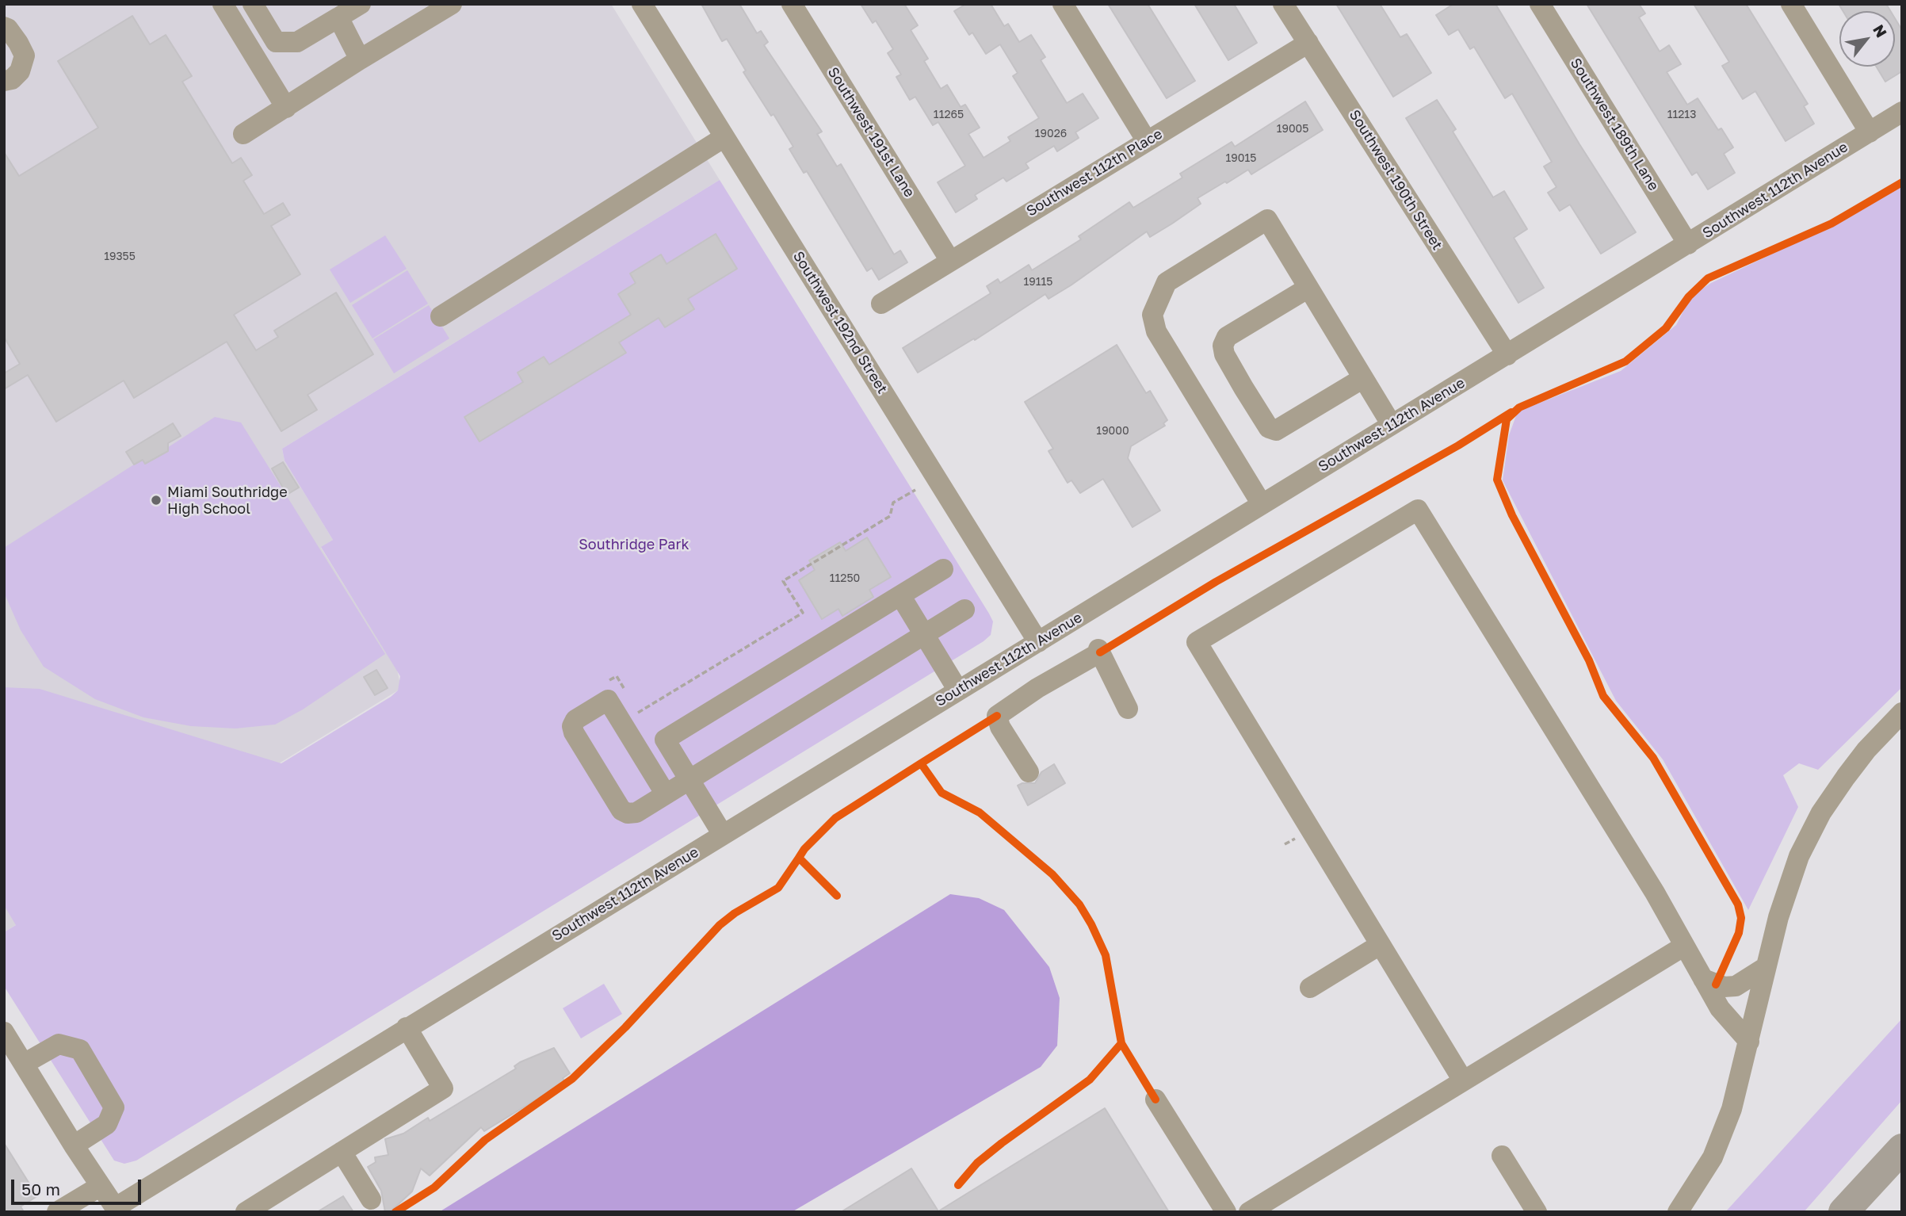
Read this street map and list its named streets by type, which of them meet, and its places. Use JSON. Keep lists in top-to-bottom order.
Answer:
{
  "streets": {
    "street": [
      "Southwest 189th Lane",
      "Southwest 191st Lane",
      "Southwest 112th Place",
      "Southwest 190th Street",
      "Southwest 112th Avenue",
      "Southwest 192nd Street"
    ]
  },
  "crossings": [
    ["Southwest 189th Lane", "Southwest 112th Avenue"],
    ["Southwest 191st Lane", "Southwest 112th Place"],
    ["Southwest 112th Place", "Southwest 190th Street"],
    ["Southwest 190th Street", "Southwest 112th Avenue"],
    ["Southwest 112th Avenue", "Southwest 192nd Street"]
  ],
  "parks": ["Southridge Park"],
  "places": ["Miami Southridge High School"],
  "house_numbers": [
    "11265",
    "11213",
    "19005",
    "19026",
    "19015",
    "19355",
    "19115",
    "19000",
    "11250"
  ],
  "scale_bar": "50 m",
  "north": "top right"
}
